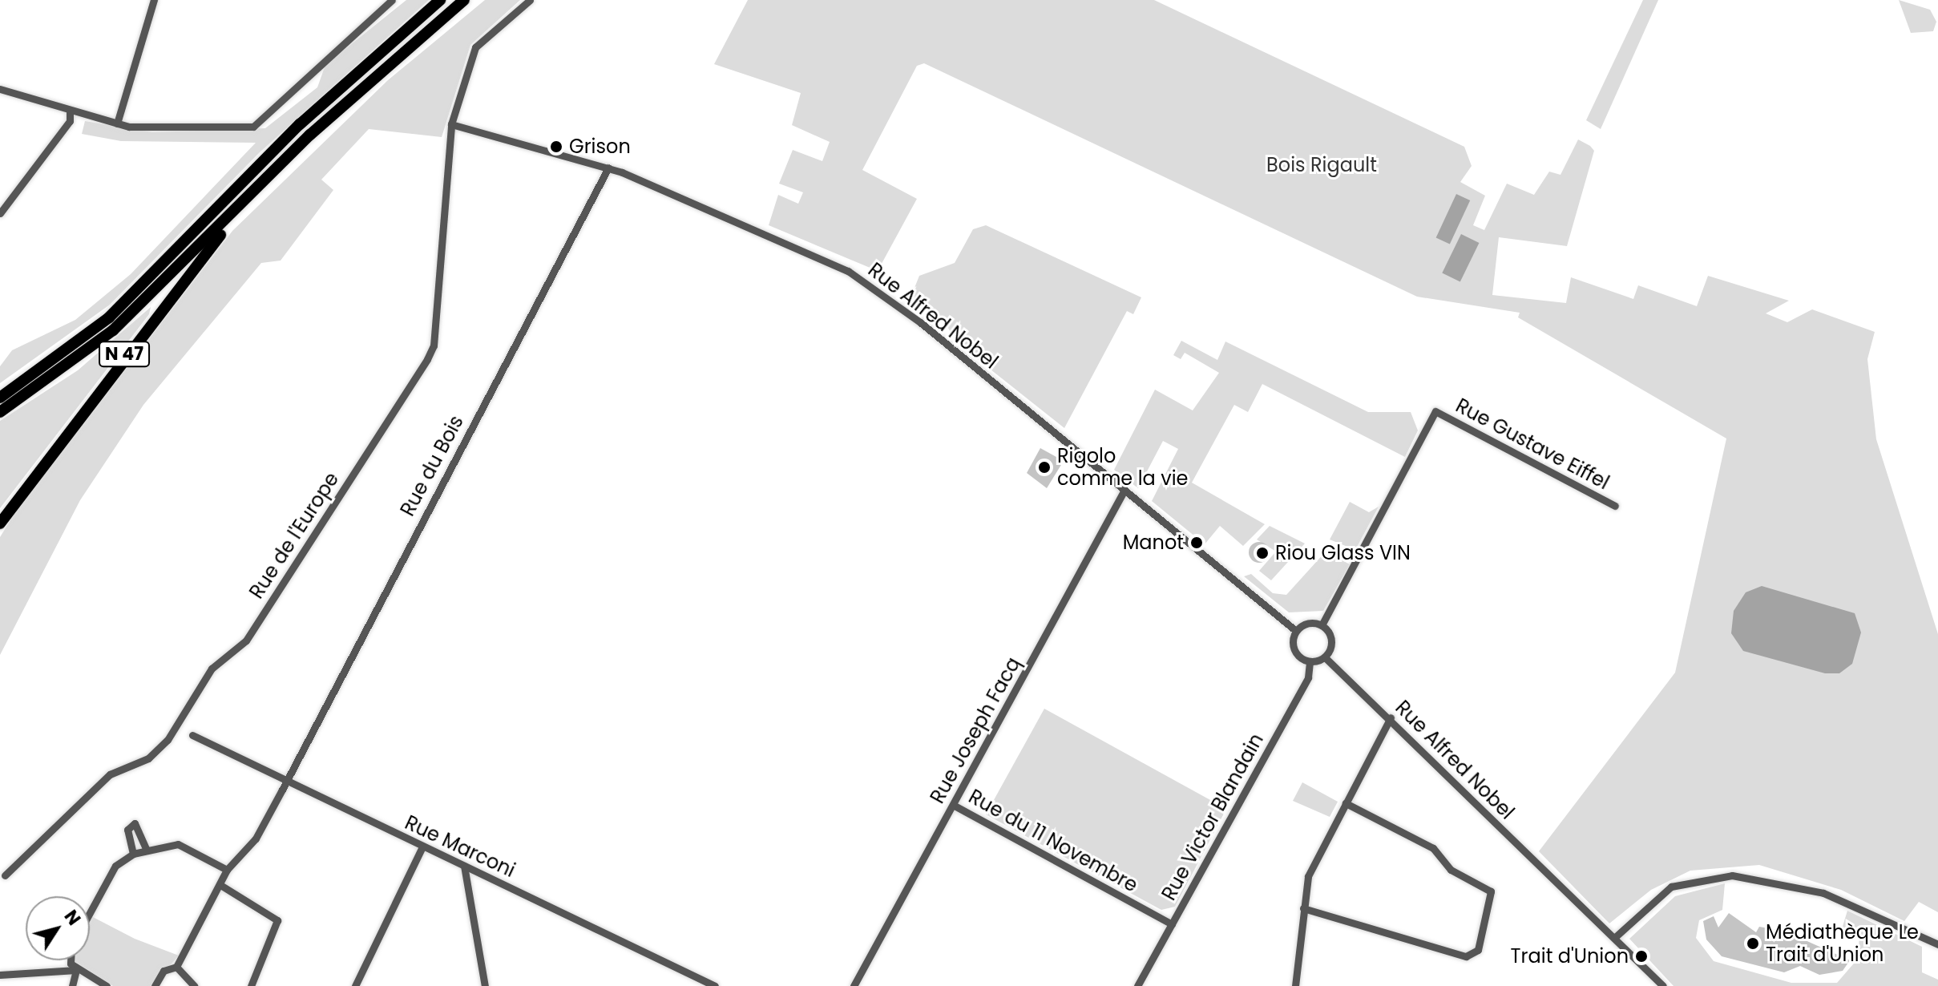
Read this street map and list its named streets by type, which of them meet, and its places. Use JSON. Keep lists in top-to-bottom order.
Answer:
{
  "streets": {
    "highway": ["N 47"],
    "street": [
      "Rue Alfred Nobel",
      "Rue Gustave Eiffel",
      "Rue du Bois",
      "Rue de l'Europe",
      "Rue Joseph Facq",
      "Rue Victor Blandain",
      "Rue du 11 Novembre",
      "Rue Marconi"
    ]
  },
  "crossings": [
    ["Rue Alfred Nobel", "Rue Gustave Eiffel"],
    ["Rue Alfred Nobel", "Rue du Bois"],
    ["Rue Alfred Nobel", "Rue de l'Europe"],
    ["Rue Alfred Nobel", "Rue Joseph Facq"],
    ["Rue Alfred Nobel", "Rue Victor Blandain"],
    ["Rue Gustave Eiffel", "Rue Victor Blandain"],
    ["Rue du Bois", "Rue Marconi"],
    ["Rue Joseph Facq", "Rue du 11 Novembre"],
    ["Rue Victor Blandain", "Rue du 11 Novembre"]
  ],
  "parks": ["Bois Rigault"],
  "places": [
    "Grison",
    "Rigolo comme la vie",
    "Manot",
    "Riou Glass VIN",
    "Médiathèque Le Trait d'Union",
    "Trait d'Union"
  ],
  "north": "top right"
}
